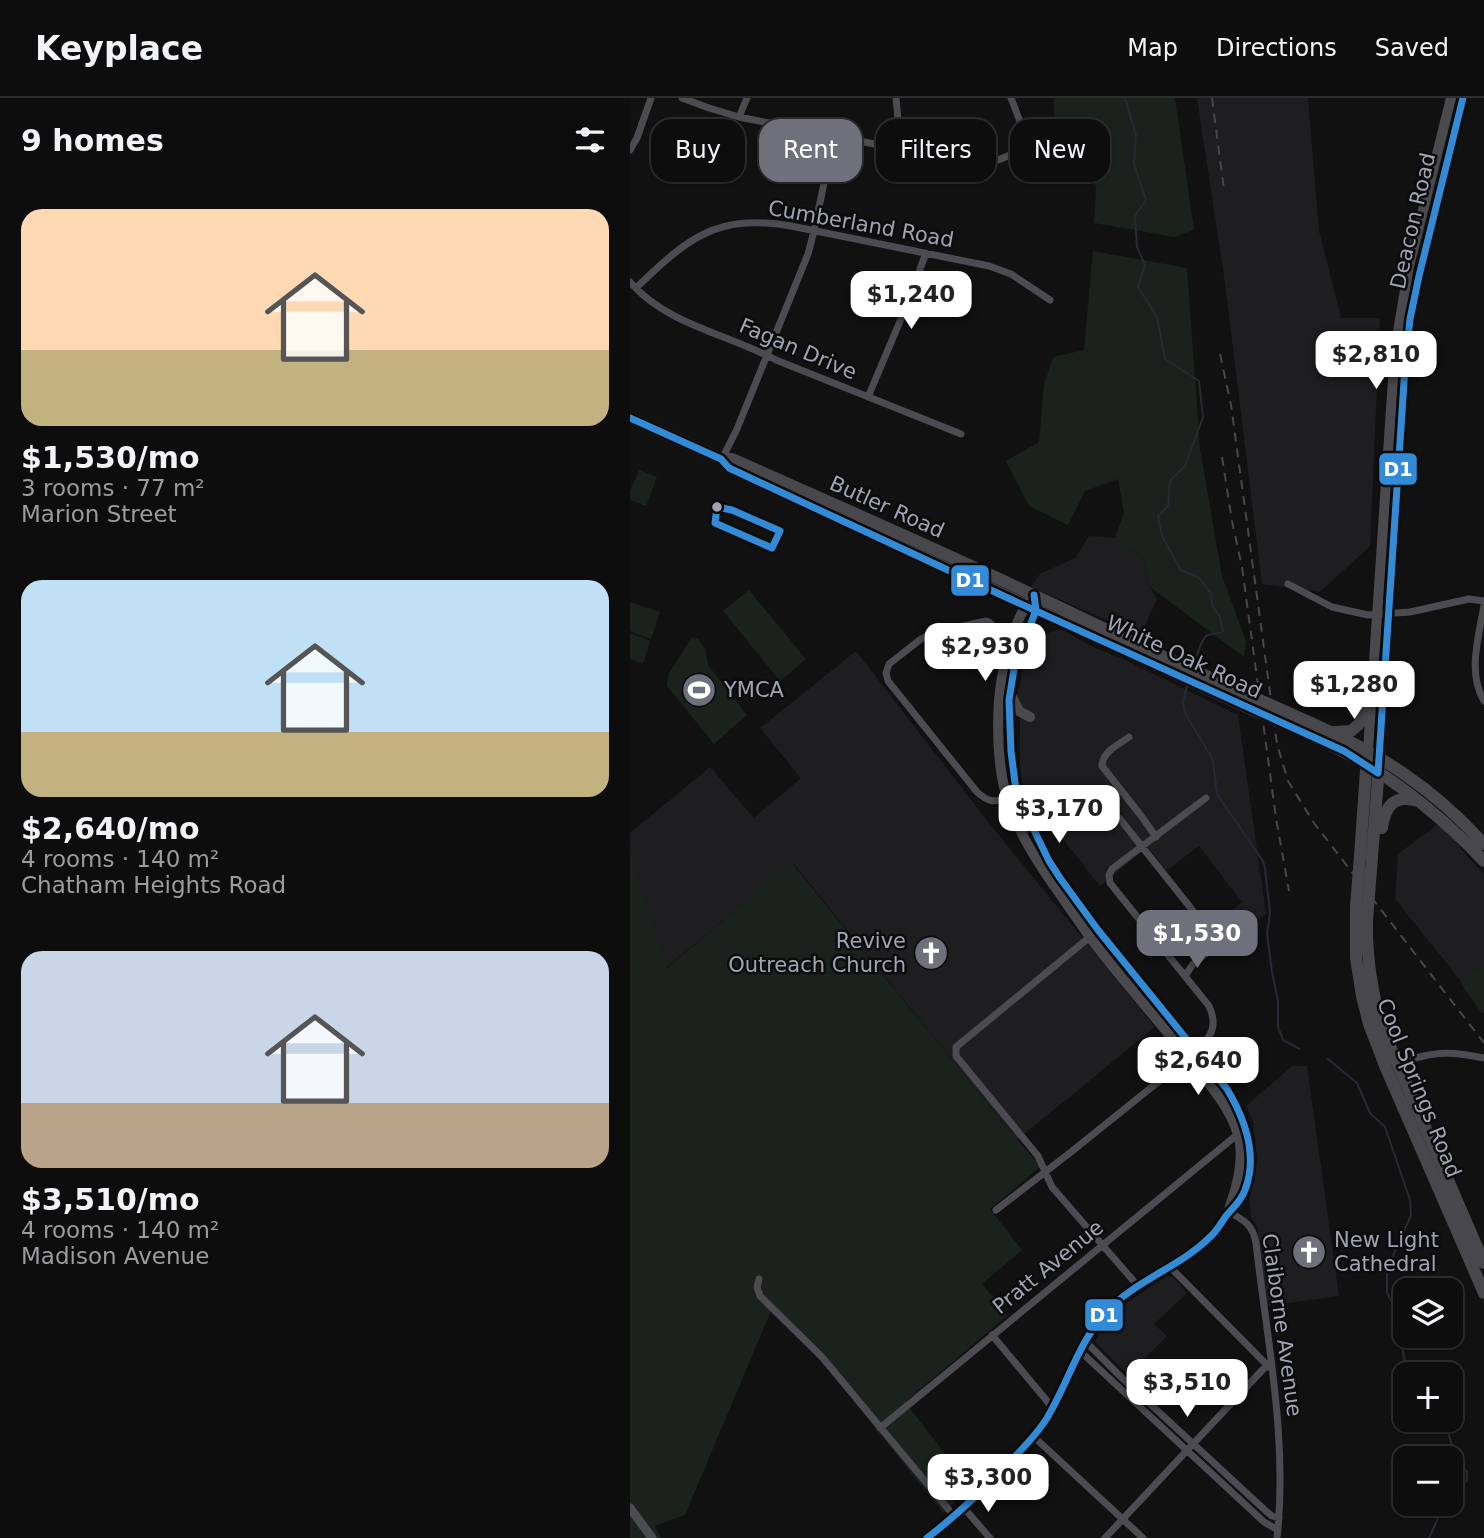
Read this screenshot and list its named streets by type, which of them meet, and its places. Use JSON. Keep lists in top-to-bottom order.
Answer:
{
  "streets": {
    "main road": [
      "Deacon Road",
      "Butler Road",
      "White Oak Road",
      "Cool Springs Road"
    ],
    "street": [
      "Cumberland Road",
      "Fagan Drive",
      "Pratt Avenue",
      "Claiborne Avenue"
    ]
  },
  "crossings": [
    ["Deacon Road", "White Oak Road"],
    ["Deacon Road", "Cool Springs Road"],
    ["Cumberland Road", "Fagan Drive"],
    ["Butler Road", "White Oak Road"],
    ["White Oak Road", "Cool Springs Road"]
  ],
  "places": {
    "sports": ["YMCA"],
    "church": ["Revive Outreach Church", "New Light Cathedral"]
  },
  "lines": ["transit line D1"],
  "page": {
    "header": "Keyplace",
    "nav": ["Map", "Directions", "Saved"],
    "heading": "9 homes",
    "chip": [
      "Buy",
      "Rent",
      "Filters",
      "New"
    ],
    "list": [
      {
        "name": "$1,530/mo",
        "note": "3 rooms · 77 m² · Marion Street"
      },
      {
        "name": "$2,640/mo",
        "note": "4 rooms · 140 m² · Chatham Heights Road"
      },
      {
        "name": "$3,510/mo",
        "note": "4 rooms · 140 m² · Madison Avenue"
      }
    ],
    "price": [
      "$1,240",
      "$2,810",
      "$2,930",
      "$1,280",
      "$3,170",
      "$1,530",
      "$2,640",
      "$3,510",
      "$3,300"
    ],
    "map_buttons": ["+", "−"]
  }
}
